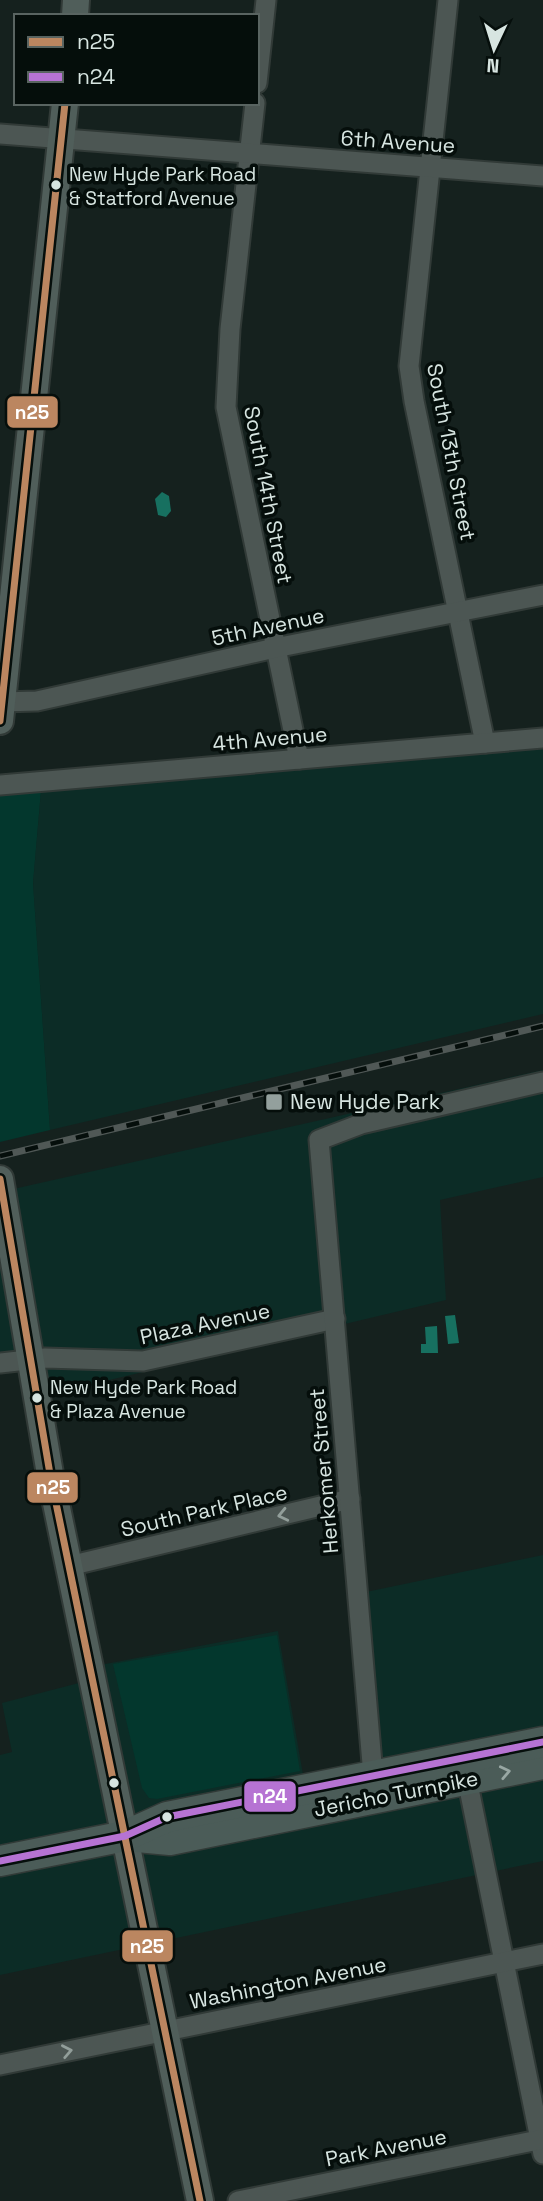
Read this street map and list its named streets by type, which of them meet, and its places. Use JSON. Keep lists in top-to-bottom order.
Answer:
{
  "streets": {
    "main road": ["Jericho Turnpike"],
    "street": [
      "6th Avenue",
      "South 13th Street",
      "South 14th Street",
      "5th Avenue",
      "4th Avenue",
      "Plaza Avenue",
      "Herkomer Street",
      "South Park Place",
      "Washington Avenue",
      "Park Avenue"
    ]
  },
  "crossings": [
    ["6th Avenue", "South 13th Street"],
    ["6th Avenue", "South 14th Street"],
    ["South 13th Street", "5th Avenue"],
    ["South 13th Street", "4th Avenue"],
    ["South 14th Street", "5th Avenue"],
    ["South 14th Street", "4th Avenue"],
    ["Plaza Avenue", "Herkomer Street"],
    ["Herkomer Street", "South Park Place"],
    ["Herkomer Street", "Jericho Turnpike"]
  ],
  "one_way": ["South Park Place"],
  "places": {
    "other": ["New Hyde Park Road & Statford Avenue", "New Hyde Park Road & Plaza Avenue"],
    "transit": ["New Hyde Park"]
  },
  "lines": ["transit line n25", "transit line n24"],
  "legend": ["n25", "n24"],
  "north": "bottom"
}
